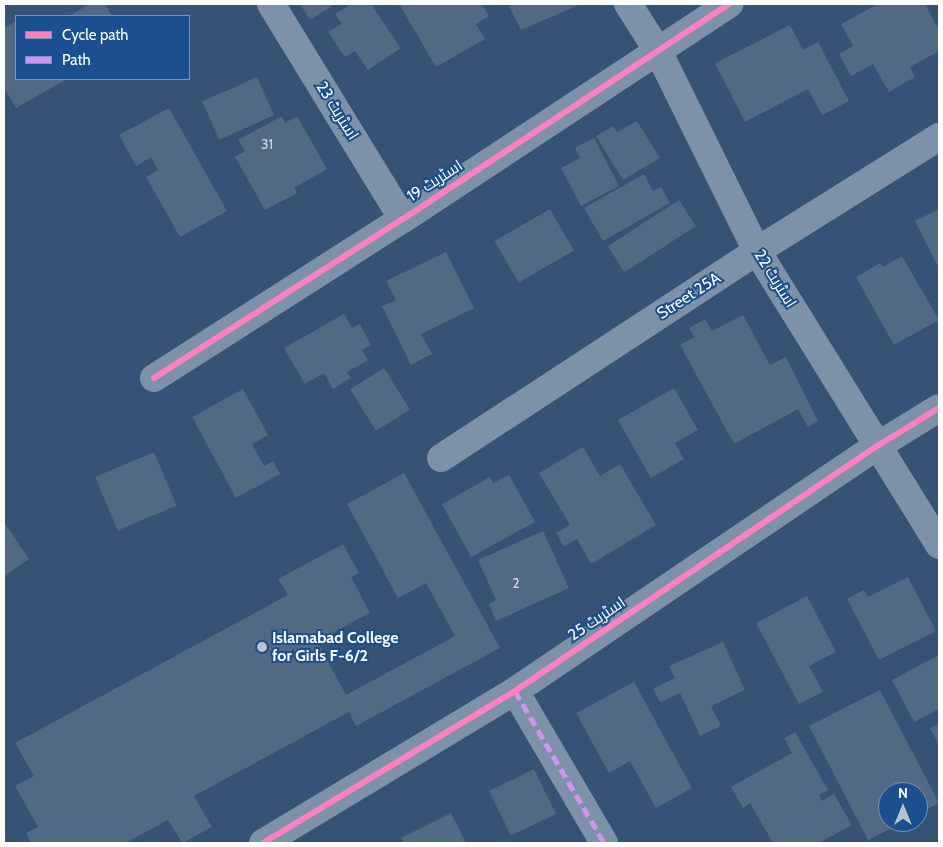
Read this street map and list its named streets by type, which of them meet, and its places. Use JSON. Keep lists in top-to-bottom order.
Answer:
{
  "streets": {
    "street": [
      "اسٹریٹ 23",
      "اسٹریٹ 19",
      "اسٹریٹ 22",
      "Street 25A",
      "اسٹریٹ 25"
    ]
  },
  "crossings": [
    ["اسٹریٹ 23", "اسٹریٹ 19"],
    ["اسٹریٹ 19", "اسٹریٹ 22"],
    ["اسٹریٹ 22", "Street 25A"],
    ["اسٹریٹ 22", "اسٹریٹ 25"]
  ],
  "places": ["Islamabad College for Girls F-6/2"],
  "house_numbers": ["31", "2"],
  "legend": ["Cycle path", "Path"],
  "north": "top"
}
